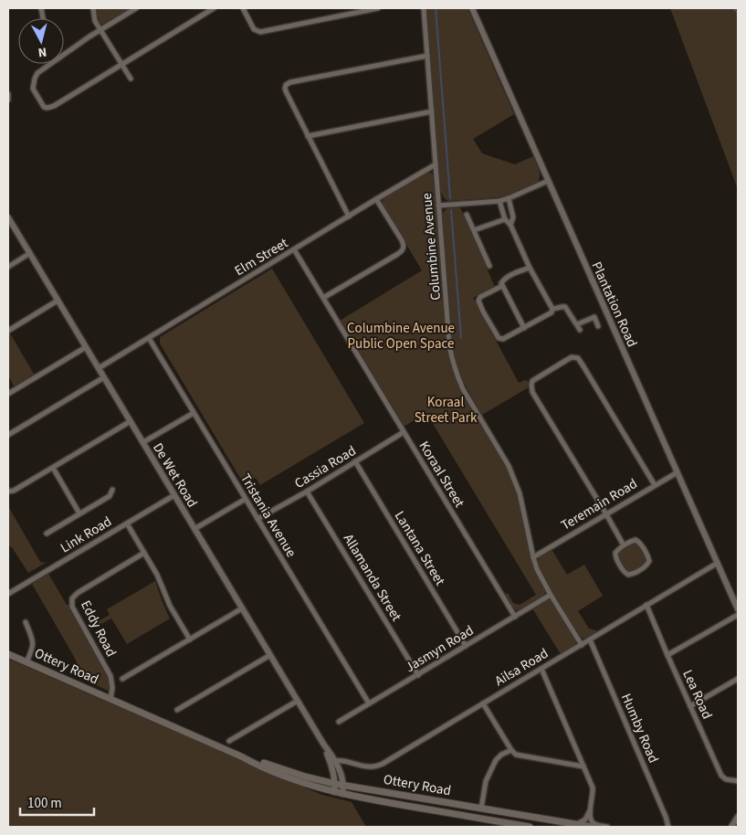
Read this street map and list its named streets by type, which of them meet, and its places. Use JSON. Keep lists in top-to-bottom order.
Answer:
{
  "streets": {
    "main road": ["Ottery Road"],
    "street": [
      "Columbine Avenue",
      "Elm Street",
      "Plantation Road",
      "Cassia Road",
      "Koraal Street",
      "De Wet Road",
      "Teremain Road",
      "Tristania Avenue",
      "Link Road",
      "Lantana Street",
      "Allamanda Street",
      "Eddy Road",
      "Jasmyn Road",
      "Ailsa Road",
      "Lea Road",
      "Humby Road"
    ]
  },
  "crossings": [
    ["Columbine Avenue", "Elm Street"],
    ["Columbine Avenue", "Teremain Road"],
    ["Columbine Avenue", "Jasmyn Road"],
    ["Columbine Avenue", "Ailsa Road"],
    ["Elm Street", "Koraal Street"],
    ["Elm Street", "De Wet Road"],
    ["Elm Street", "Tristania Avenue"],
    ["Plantation Road", "Teremain Road"],
    ["Plantation Road", "Ailsa Road"],
    ["Cassia Road", "Koraal Street"],
    ["Cassia Road", "Tristania Avenue"],
    ["Cassia Road", "Lantana Street"],
    ["Cassia Road", "Allamanda Street"],
    ["Koraal Street", "Jasmyn Road"],
    ["De Wet Road", "Link Road"],
    ["De Wet Road", "Ottery Road"],
    ["De Wet Road", "Ailsa Road"],
    ["Tristania Avenue", "Jasmyn Road"],
    ["Lantana Street", "Jasmyn Road"],
    ["Allamanda Street", "Jasmyn Road"],
    ["Eddy Road", "Ottery Road"],
    ["Ailsa Road", "Lea Road"],
    ["Ailsa Road", "Humby Road"]
  ],
  "parks": ["Columbine Avenue Public Open Space", "Koraal Street Park"],
  "scale_bar": "100 m",
  "north": "bottom"
}
